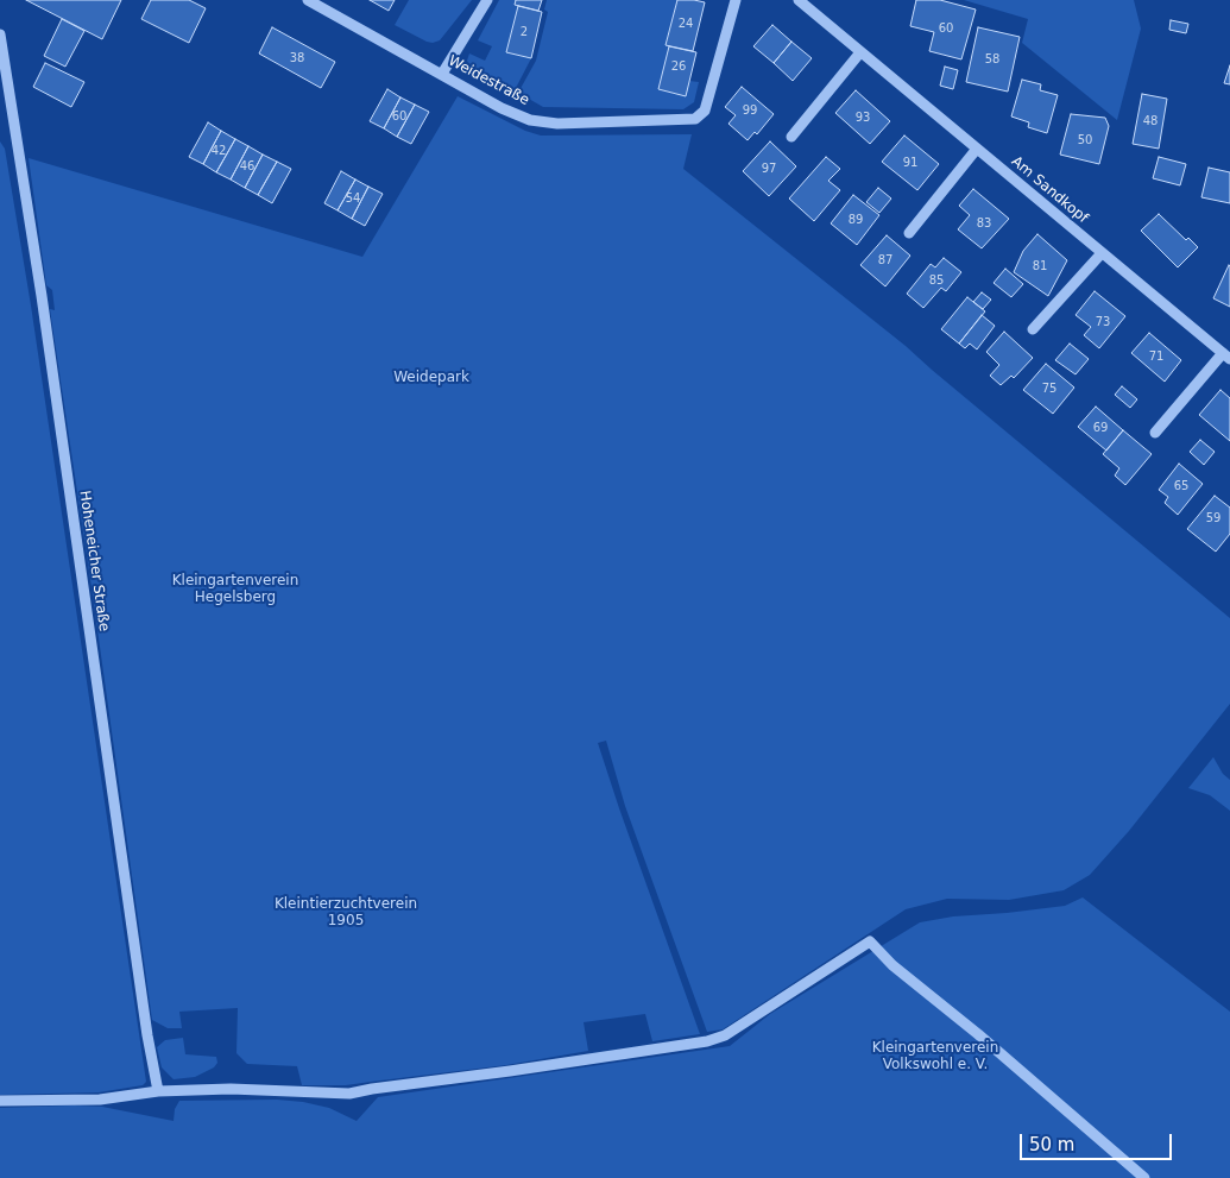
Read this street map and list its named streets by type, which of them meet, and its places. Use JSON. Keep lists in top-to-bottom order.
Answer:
{
  "streets": {
    "street": ["Weidestraße", "Am Sandkopf", "Hoheneicher Straße"]
  },
  "parks": [
    "Weidepark",
    "Kleingartenverein Hegelsberg",
    "Kleintierzuchtverein 1905",
    "Kleingartenverein Volkswohl e. V."
  ],
  "house_numbers": [
    "24",
    "60",
    "2",
    "38",
    "58",
    "26",
    "99",
    "60",
    "93",
    "48",
    "50",
    "42",
    "91",
    "46",
    "97",
    "54",
    "89",
    "83",
    "87",
    "81",
    "85",
    "73",
    "71",
    "75",
    "69",
    "65",
    "59"
  ],
  "scale_bar": "50 m"
}
